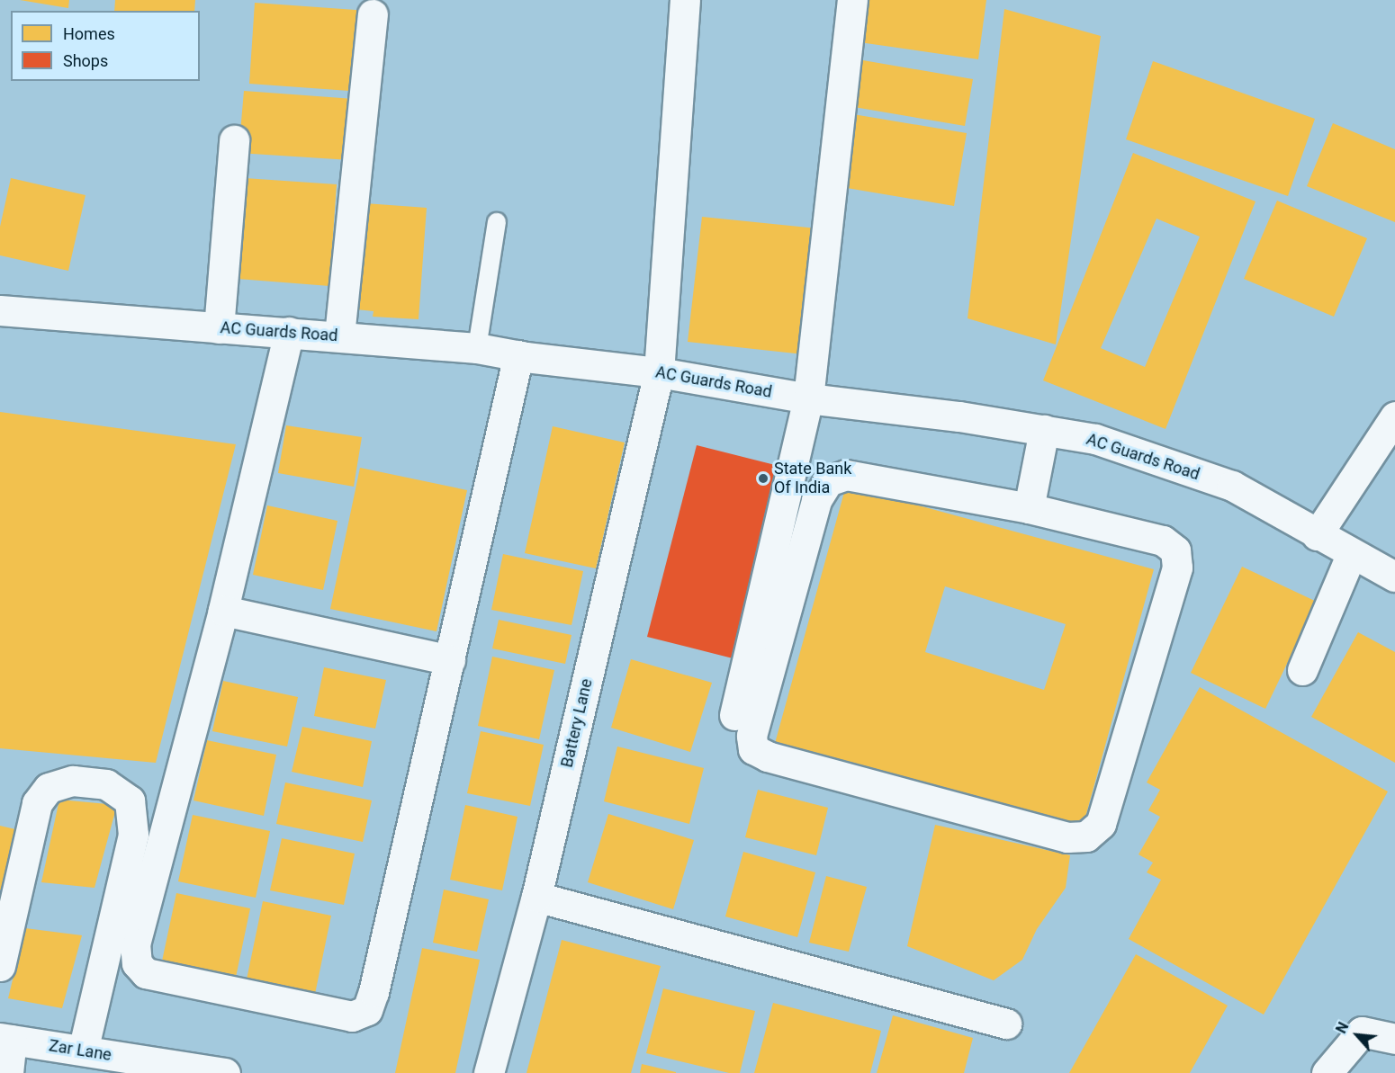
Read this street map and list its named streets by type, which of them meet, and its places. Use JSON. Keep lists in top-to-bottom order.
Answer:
{
  "streets": {
    "street": ["AC Guards Road", "Battery Lane", "Zar Lane"]
  },
  "crossings": [
    ["AC Guards Road", "Battery Lane"]
  ],
  "places": ["State Bank Of India"],
  "legend": ["Homes", "Shops"],
  "north": "top left"
}
